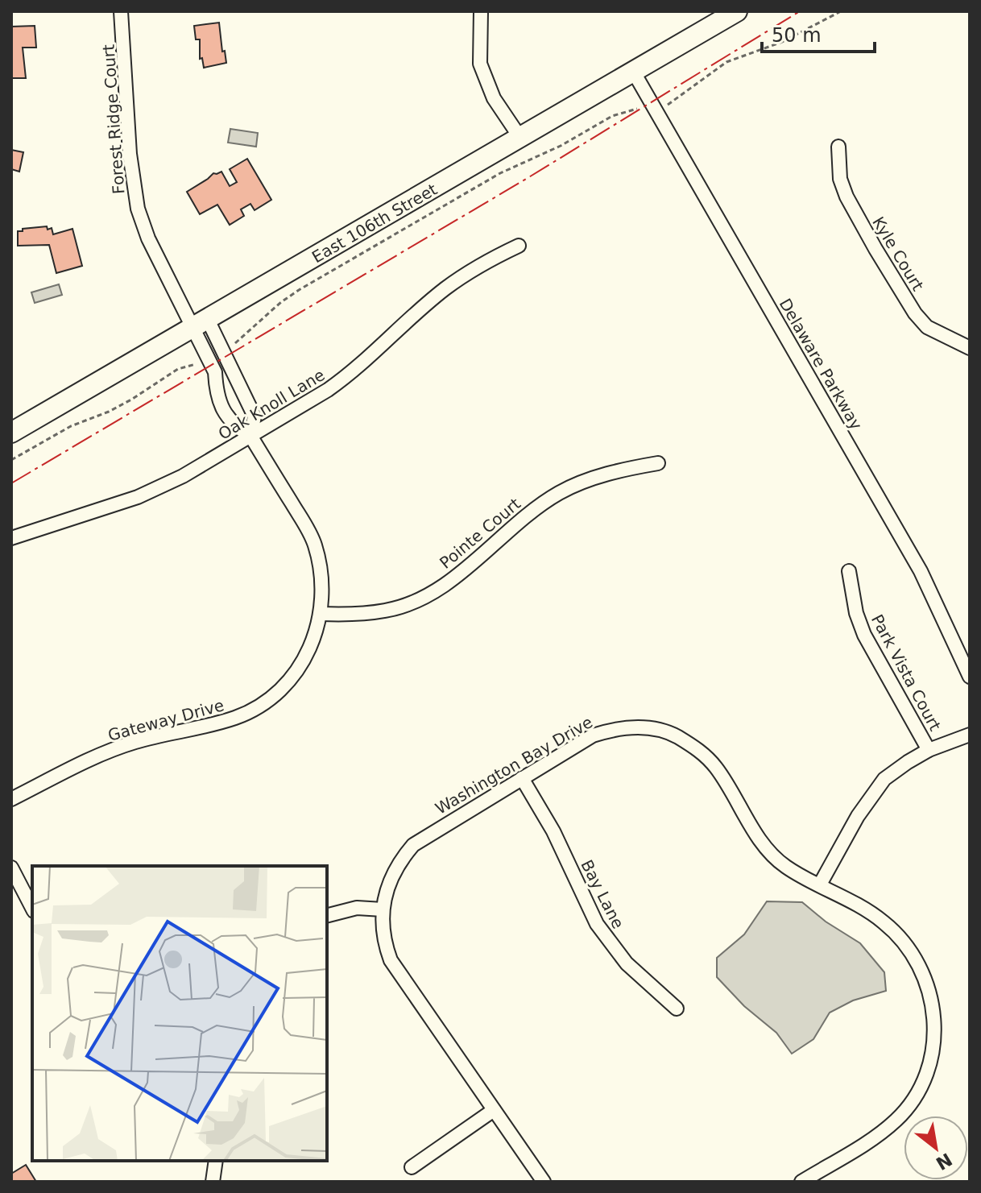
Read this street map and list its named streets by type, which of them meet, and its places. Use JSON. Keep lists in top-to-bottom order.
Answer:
{
  "streets": {
    "main road": ["East 106th Street"],
    "street": [
      "Forest Ridge Court",
      "Kyle Court",
      "Delaware Parkway",
      "Oak Knoll Lane",
      "Pointe Court",
      "Park Vista Court",
      "Gateway Drive",
      "Washington Bay Drive",
      "Bay Lane"
    ]
  },
  "crossings": [
    ["Forest Ridge Court", "East 106th Street"],
    ["Forest Ridge Court", "Gateway Drive"],
    ["East 106th Street", "Delaware Parkway"],
    ["East 106th Street", "Gateway Drive"],
    ["Oak Knoll Lane", "Gateway Drive"],
    ["Pointe Court", "Gateway Drive"],
    ["Washington Bay Drive", "Bay Lane"]
  ],
  "scale_bar": "50 m",
  "north": "bottom right"
}
